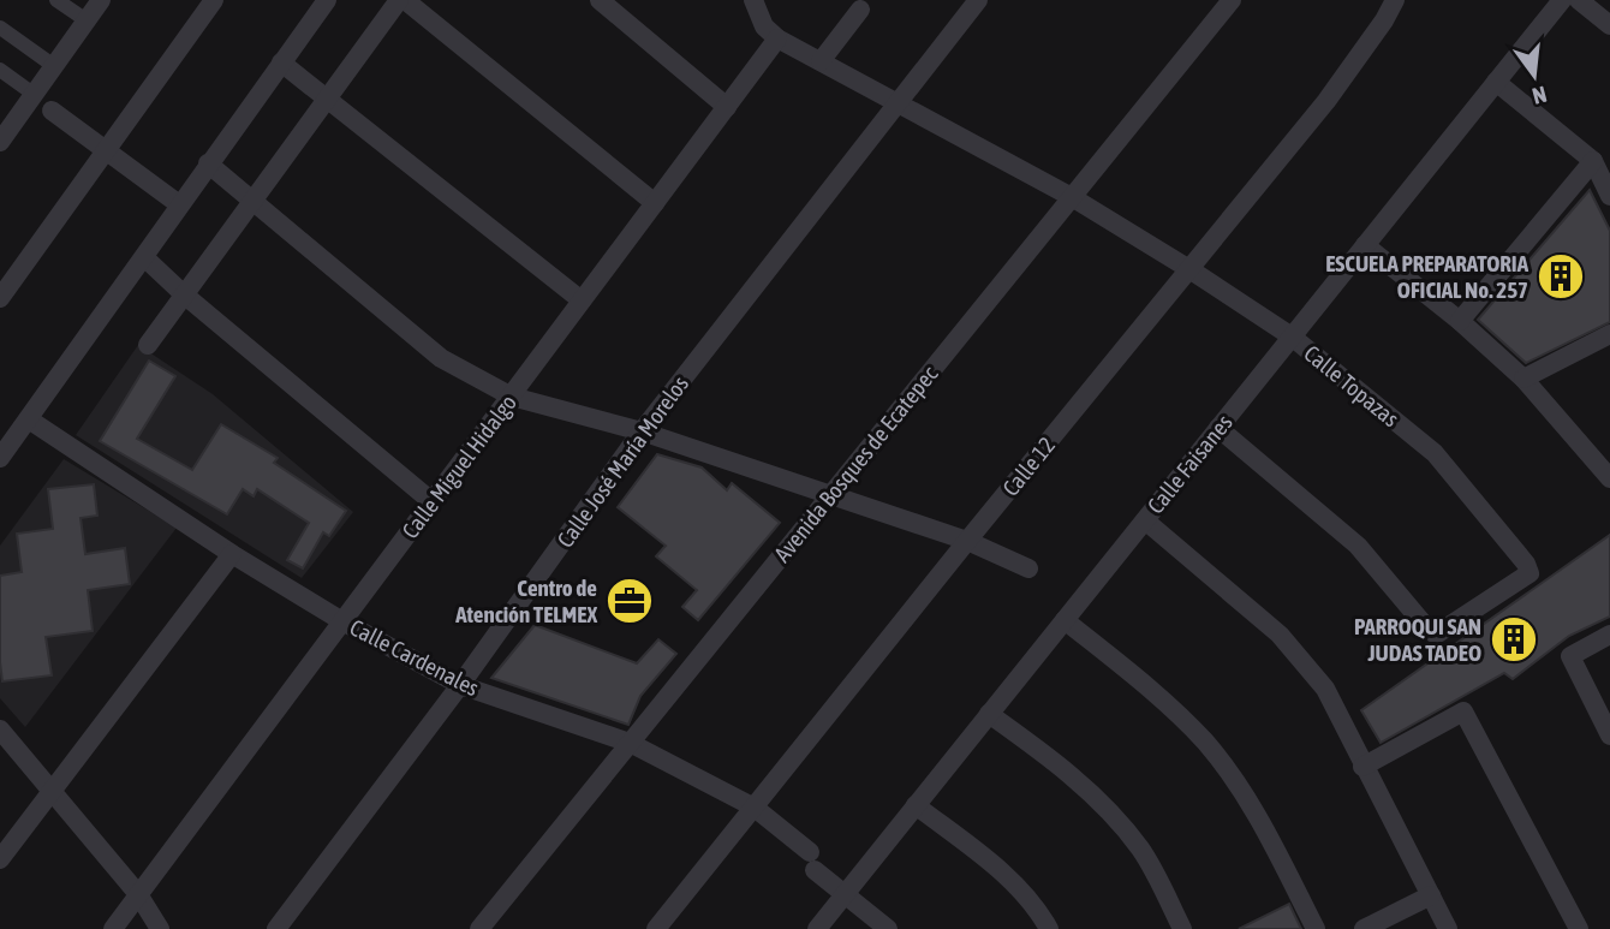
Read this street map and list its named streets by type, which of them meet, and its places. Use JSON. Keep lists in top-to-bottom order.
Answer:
{
  "streets": {
    "street": [
      "Calle Topazas",
      "Calle José María Morelos",
      "Avenida Bosques de Ecatepec",
      "Calle Faisanes",
      "Calle Miguel Hidalgo",
      "Calle 12",
      "Calle Cardenales"
    ]
  },
  "crossings": [
    ["Calle Topazas", "Calle José María Morelos"],
    ["Calle Topazas", "Avenida Bosques de Ecatepec"],
    ["Calle Topazas", "Calle Faisanes"],
    ["Calle Topazas", "Calle Miguel Hidalgo"],
    ["Calle Topazas", "Calle 12"],
    ["Calle José María Morelos", "Calle Cardenales"],
    ["Avenida Bosques de Ecatepec", "Calle Cardenales"],
    ["Calle Faisanes", "Calle Cardenales"],
    ["Calle Miguel Hidalgo", "Calle Cardenales"],
    ["Calle 12", "Calle Cardenales"]
  ],
  "places": {
    "building": ["ESCUELA PREPARATORIA OFICIAL No. 257", "PARROQUI SAN JUDAS TADEO"],
    "office": ["Centro de Atención TELMEX"]
  },
  "north": "bottom"
}
